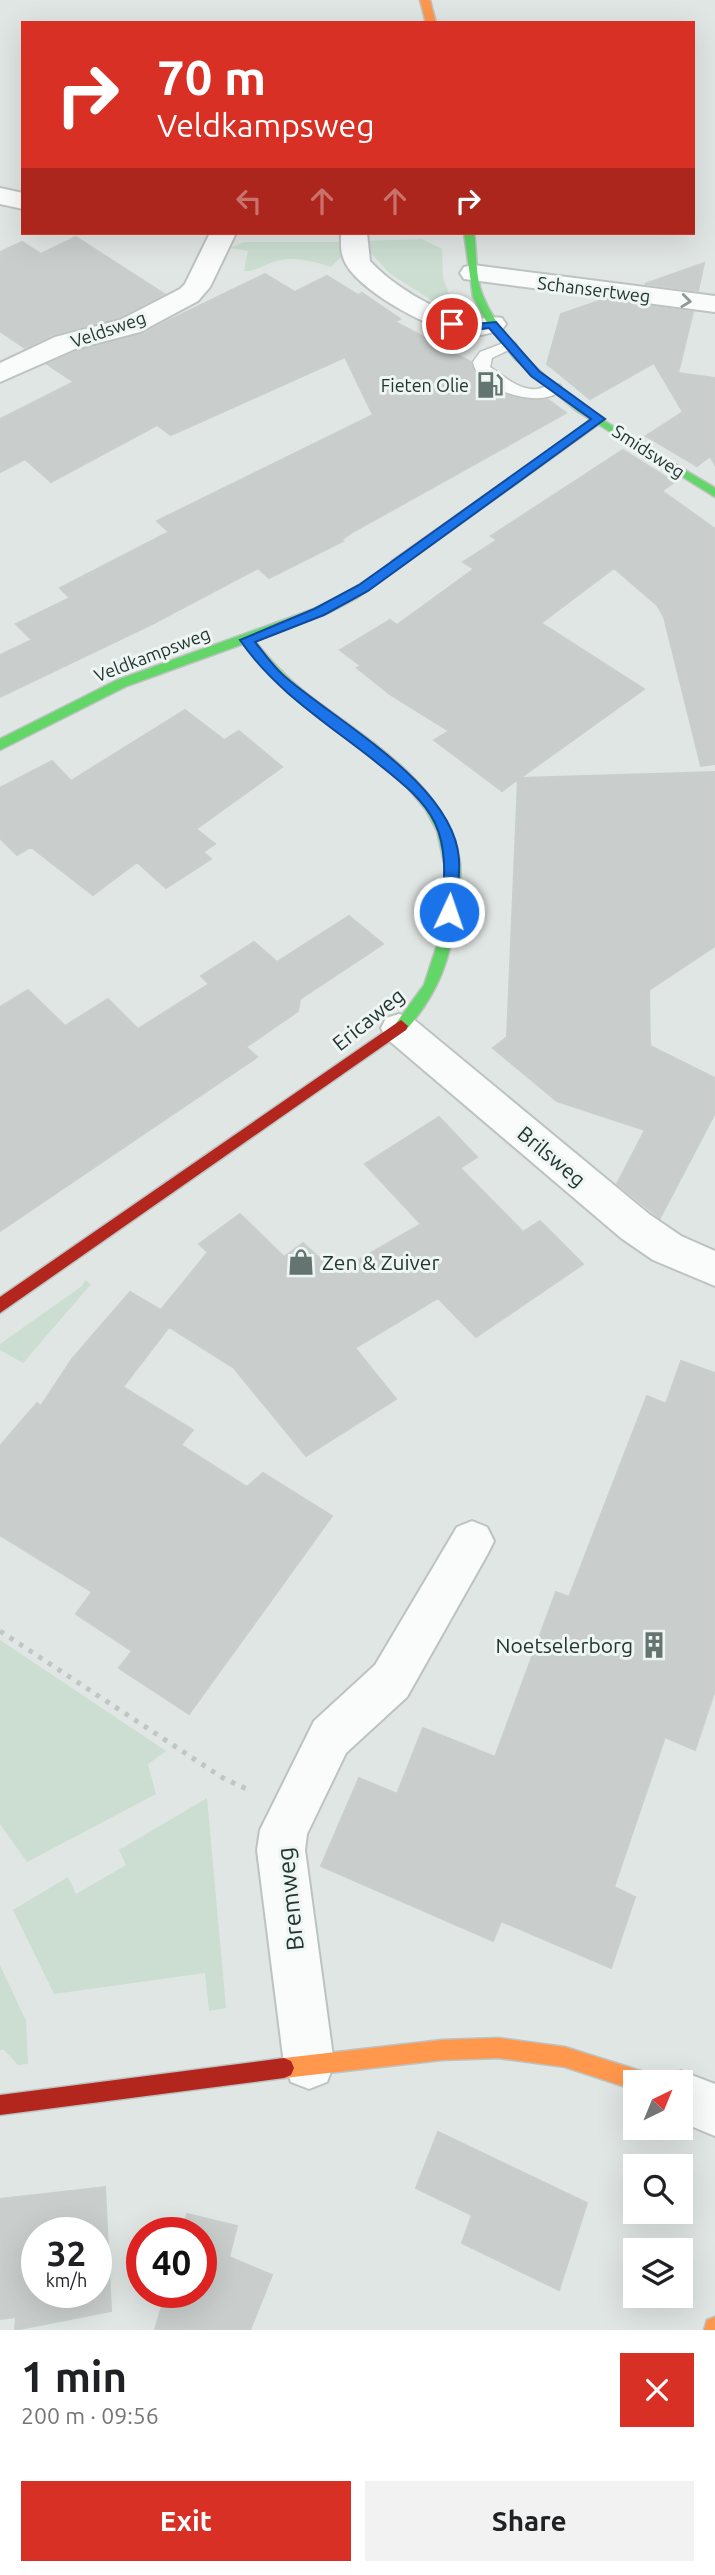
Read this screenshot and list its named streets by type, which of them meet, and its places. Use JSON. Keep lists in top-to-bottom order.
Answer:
{
  "streets": {
    "street": [
      "Schansertweg",
      "Veldsweg",
      "Smidsweg",
      "Veldkampsweg",
      "Ericaweg",
      "Brilsweg",
      "Bremweg"
    ]
  },
  "crossings": [
    ["Schansertweg", "Smidsweg"],
    ["Smidsweg", "Veldkampsweg"],
    ["Veldkampsweg", "Ericaweg"],
    ["Ericaweg", "Brilsweg"]
  ],
  "one_way": ["Schansertweg"],
  "places": {
    "fuel station": ["Fieten Olie"],
    "shop": ["Zen & Zuiver"],
    "building": ["Noetselerborg"]
  },
  "north": "top right",
  "page": {
    "turn": ["70 m", "Veldkampsweg"],
    "speed": "32 km/h",
    "limit": "40",
    "heading": ["1 min", "200 m · 09:56"],
    "buttons": ["Exit", "Share"]
  }
}
